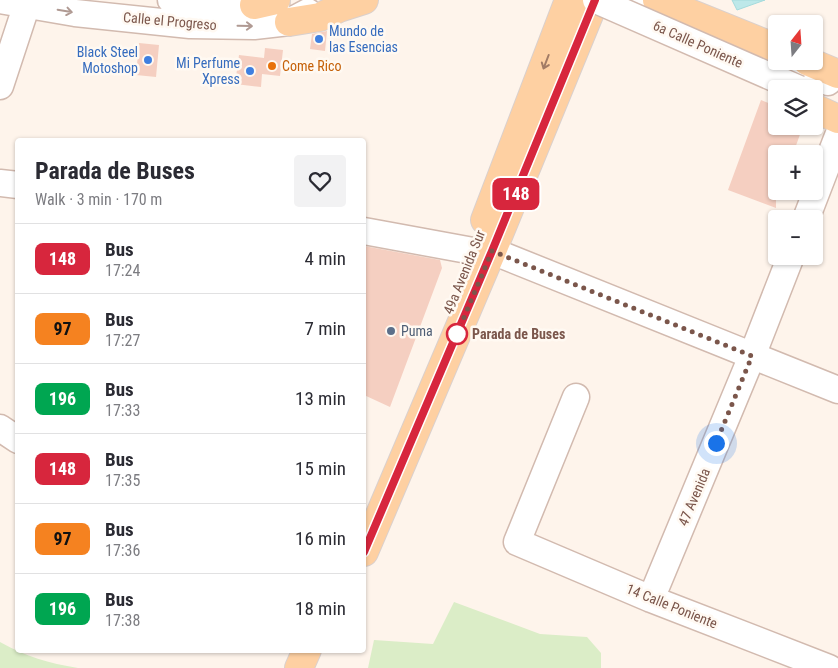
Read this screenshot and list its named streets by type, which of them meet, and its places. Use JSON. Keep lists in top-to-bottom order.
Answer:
{
  "streets": {
    "main road": ["49a Avenida Sur"],
    "street": [
      "Calle el Progreso",
      "6a Calle Poniente",
      "47 Avenida",
      "14 Calle Poniente"
    ]
  },
  "crossings": [
    ["6a Calle Poniente", "49a Avenida Sur"],
    ["47 Avenida", "14 Calle Poniente"]
  ],
  "places": [
    "Mundo de las Esencias",
    "Black Steel Motoshop",
    "Come Rico",
    "Mi Perfume Xpress",
    "Puma",
    "Parada de Buses"
  ],
  "lines": ["bus line 148"],
  "north": "top",
  "page": {
    "on_map": "148",
    "map_buttons": ["+", "−"],
    "heading": ["Parada de Buses", "Walk · 3 min · 170 m"],
    "list": [
      {
        "mark": "148",
        "name": "Bus",
        "note": "17:24",
        "value": "4 min"
      },
      {
        "mark": "97",
        "name": "Bus",
        "note": "17:27",
        "value": "7 min"
      },
      {
        "mark": "196",
        "name": "Bus",
        "note": "17:33",
        "value": "13 min"
      },
      {
        "mark": "148",
        "name": "Bus",
        "note": "17:35",
        "value": "15 min"
      },
      {
        "mark": "97",
        "name": "Bus",
        "note": "17:36",
        "value": "16 min"
      },
      {
        "mark": "196",
        "name": "Bus",
        "note": "17:38",
        "value": "18 min"
      }
    ]
  }
}
